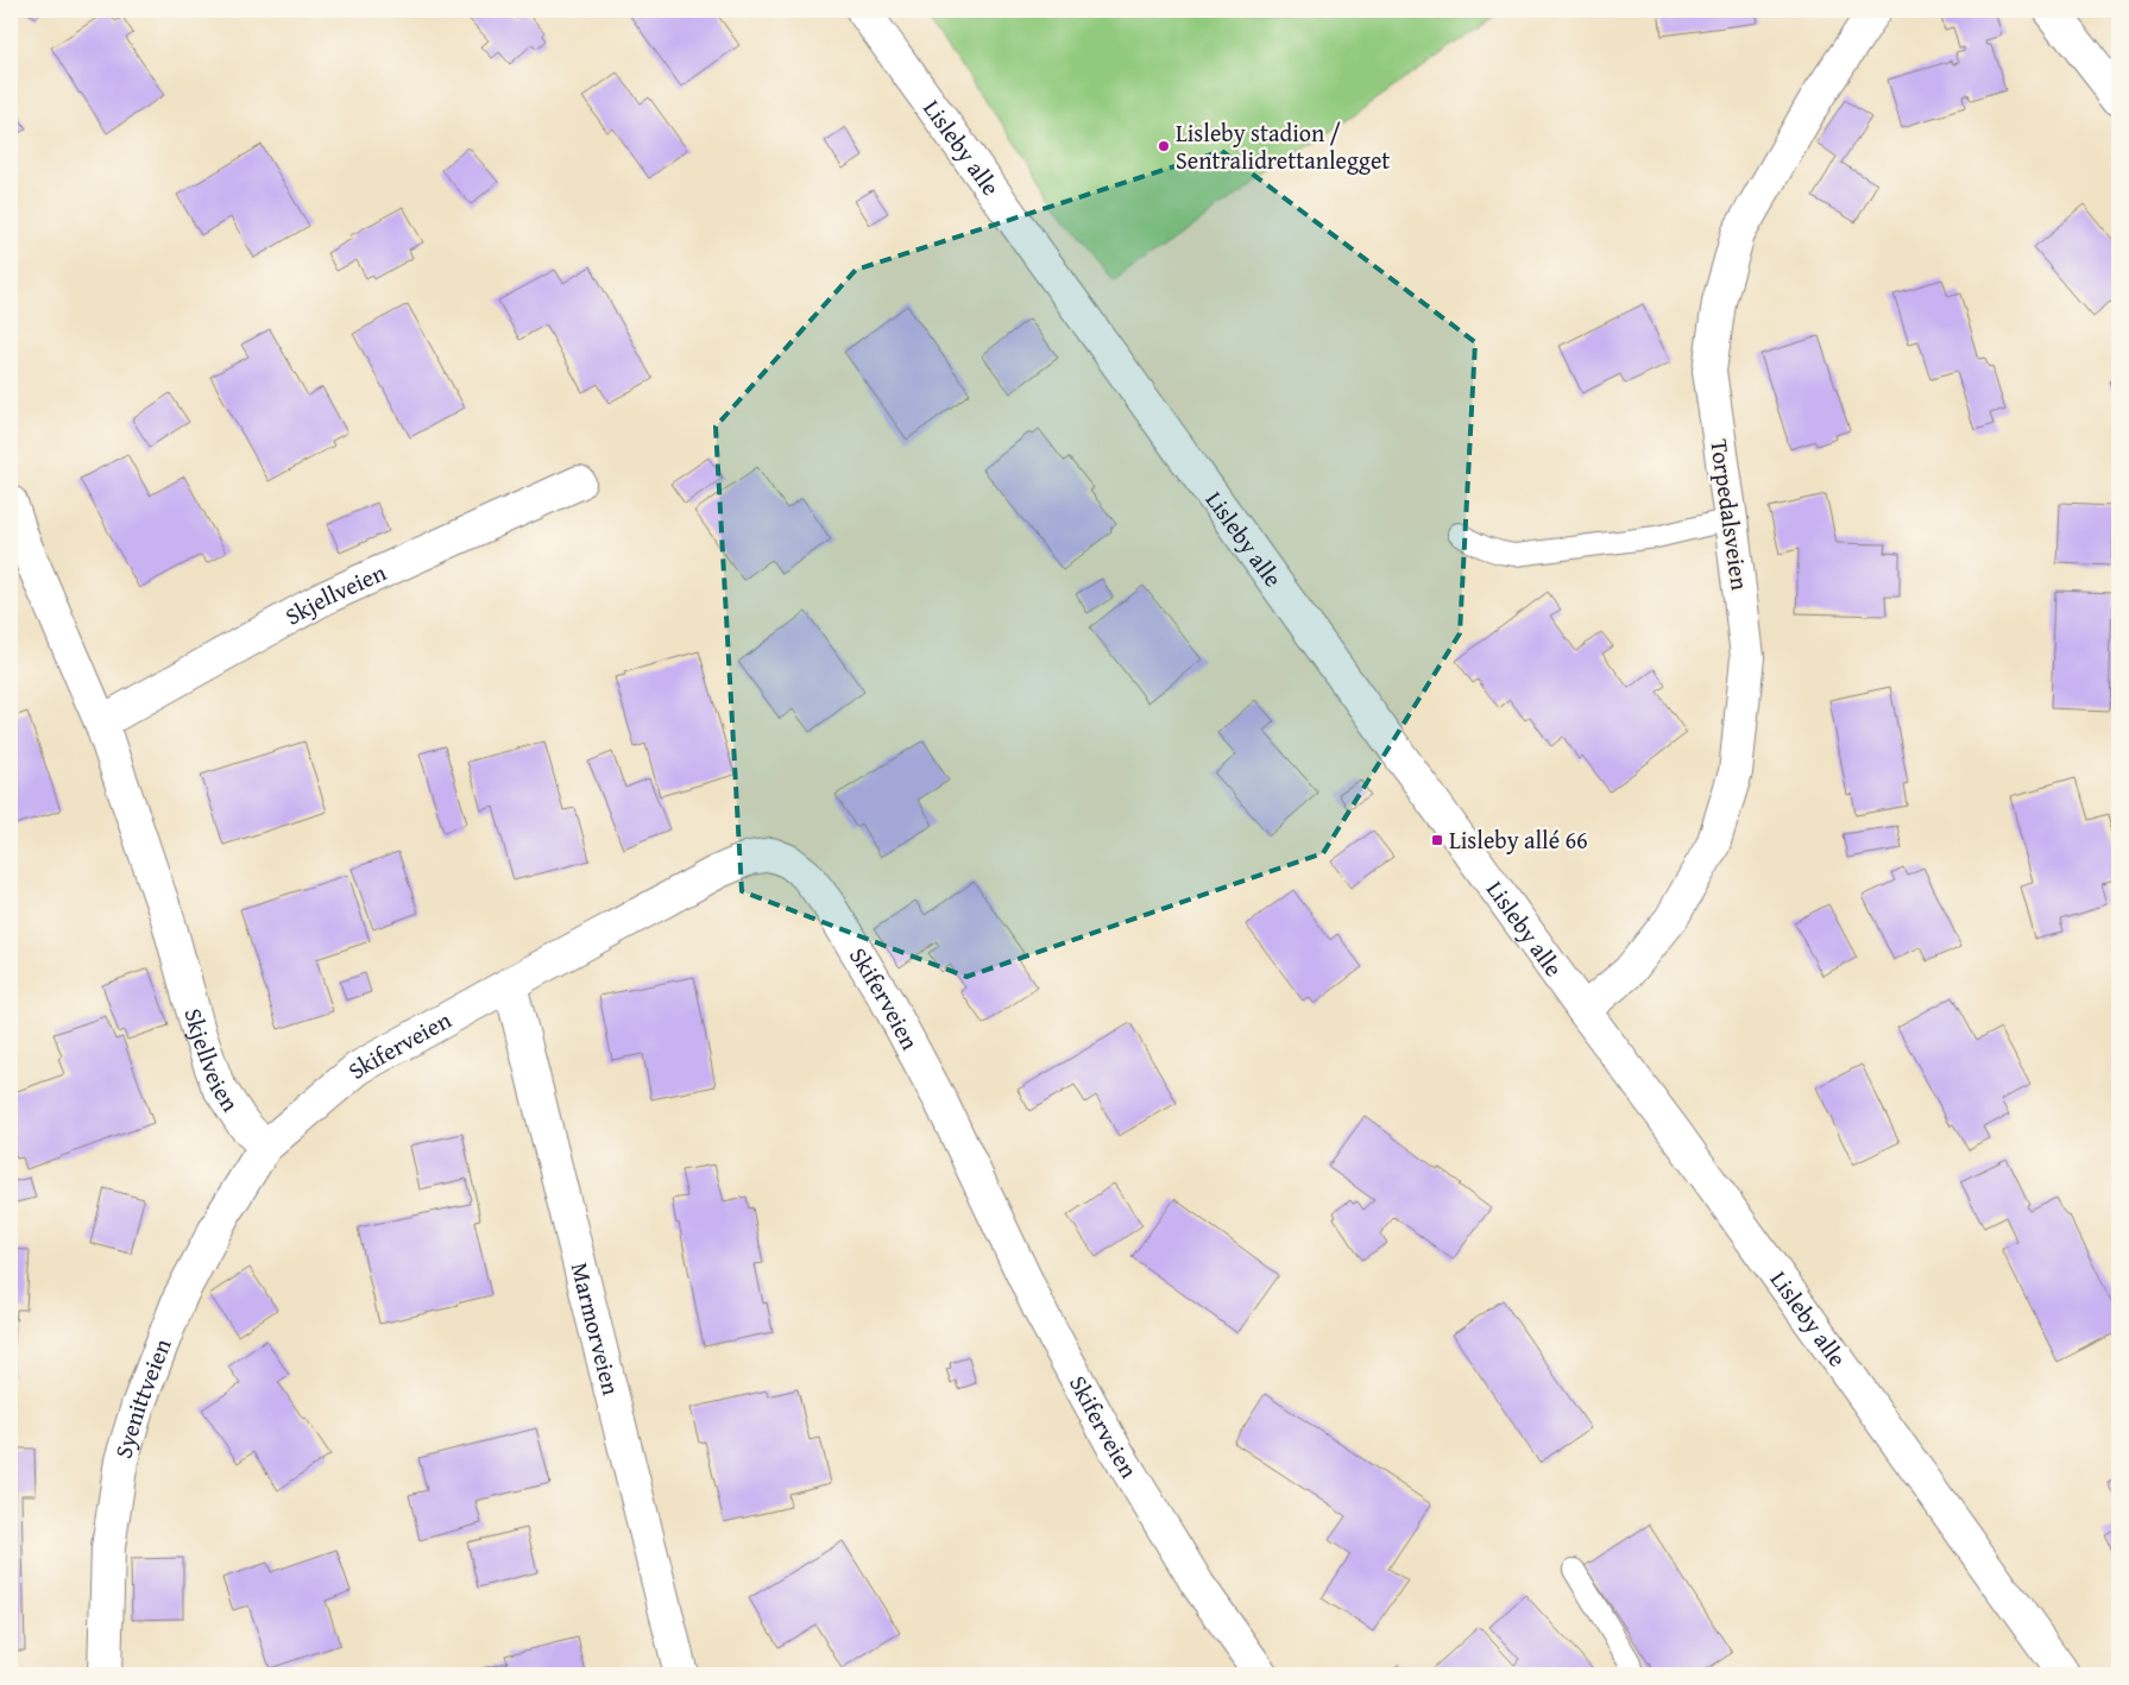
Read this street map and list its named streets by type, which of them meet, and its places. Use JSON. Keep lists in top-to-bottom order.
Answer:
{
  "streets": {
    "street": [
      "Lisleby alle",
      "Torpedalsveien",
      "Skjellveien",
      "Skiferveien",
      "Marmorveien",
      "Syenittveien"
    ]
  },
  "crossings": [
    ["Lisleby alle", "Torpedalsveien"],
    ["Skjellveien", "Skiferveien"],
    ["Skjellveien", "Syenittveien"],
    ["Skiferveien", "Marmorveien"],
    ["Skiferveien", "Syenittveien"]
  ],
  "places": {
    "other": ["Lisleby stadion / Sentralidrettanlegget"],
    "transit": ["Lisleby allé 66"]
  }
}
